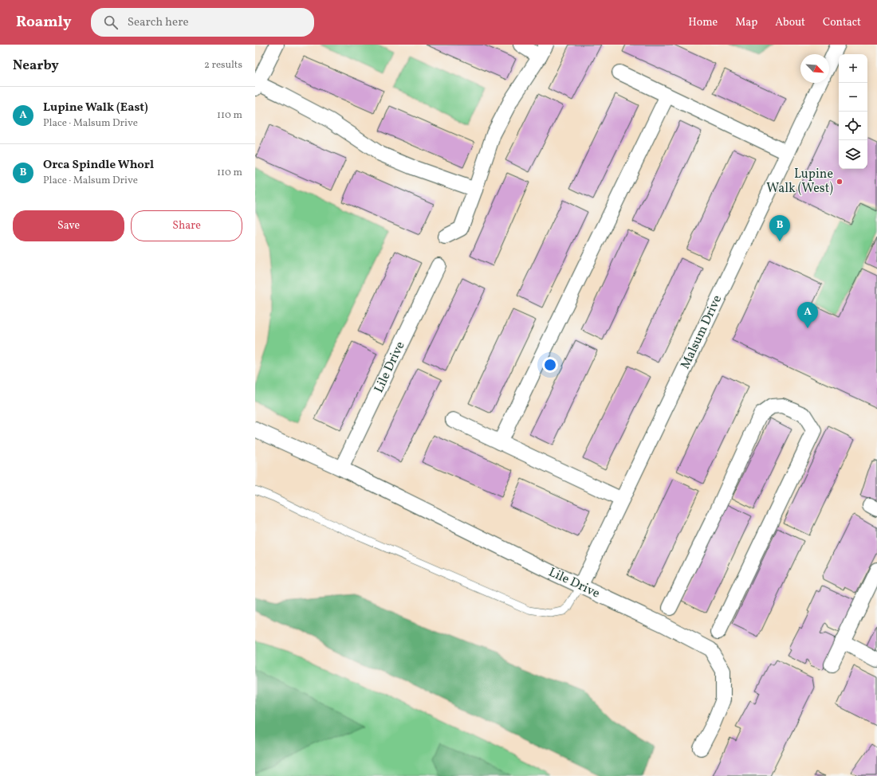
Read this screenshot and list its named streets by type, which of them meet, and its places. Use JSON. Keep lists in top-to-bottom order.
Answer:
{
  "streets": {
    "street": ["Malsum Drive", "Lile Drive"]
  },
  "crossings": [
    ["Malsum Drive", "Lile Drive"]
  ],
  "places": ["Lupine Walk (West)"],
  "north": "bottom right",
  "page": {
    "header": "Roamly",
    "search": "Search here",
    "nav": [
      "Home",
      "Map",
      "About",
      "Contact"
    ],
    "heading": ["Nearby", "2 results"],
    "map_buttons": ["+", "−"],
    "list": [
      {
        "mark": "A",
        "name": "Lupine Walk (East)",
        "note": "Place · Malsum Drive",
        "value": "110 m"
      },
      {
        "mark": "B",
        "name": "Orca Spindle Whorl",
        "note": "Place · Malsum Drive",
        "value": "110 m"
      }
    ],
    "buttons": ["Save", "Share"],
    "pins": ["B", "A"]
  }
}
